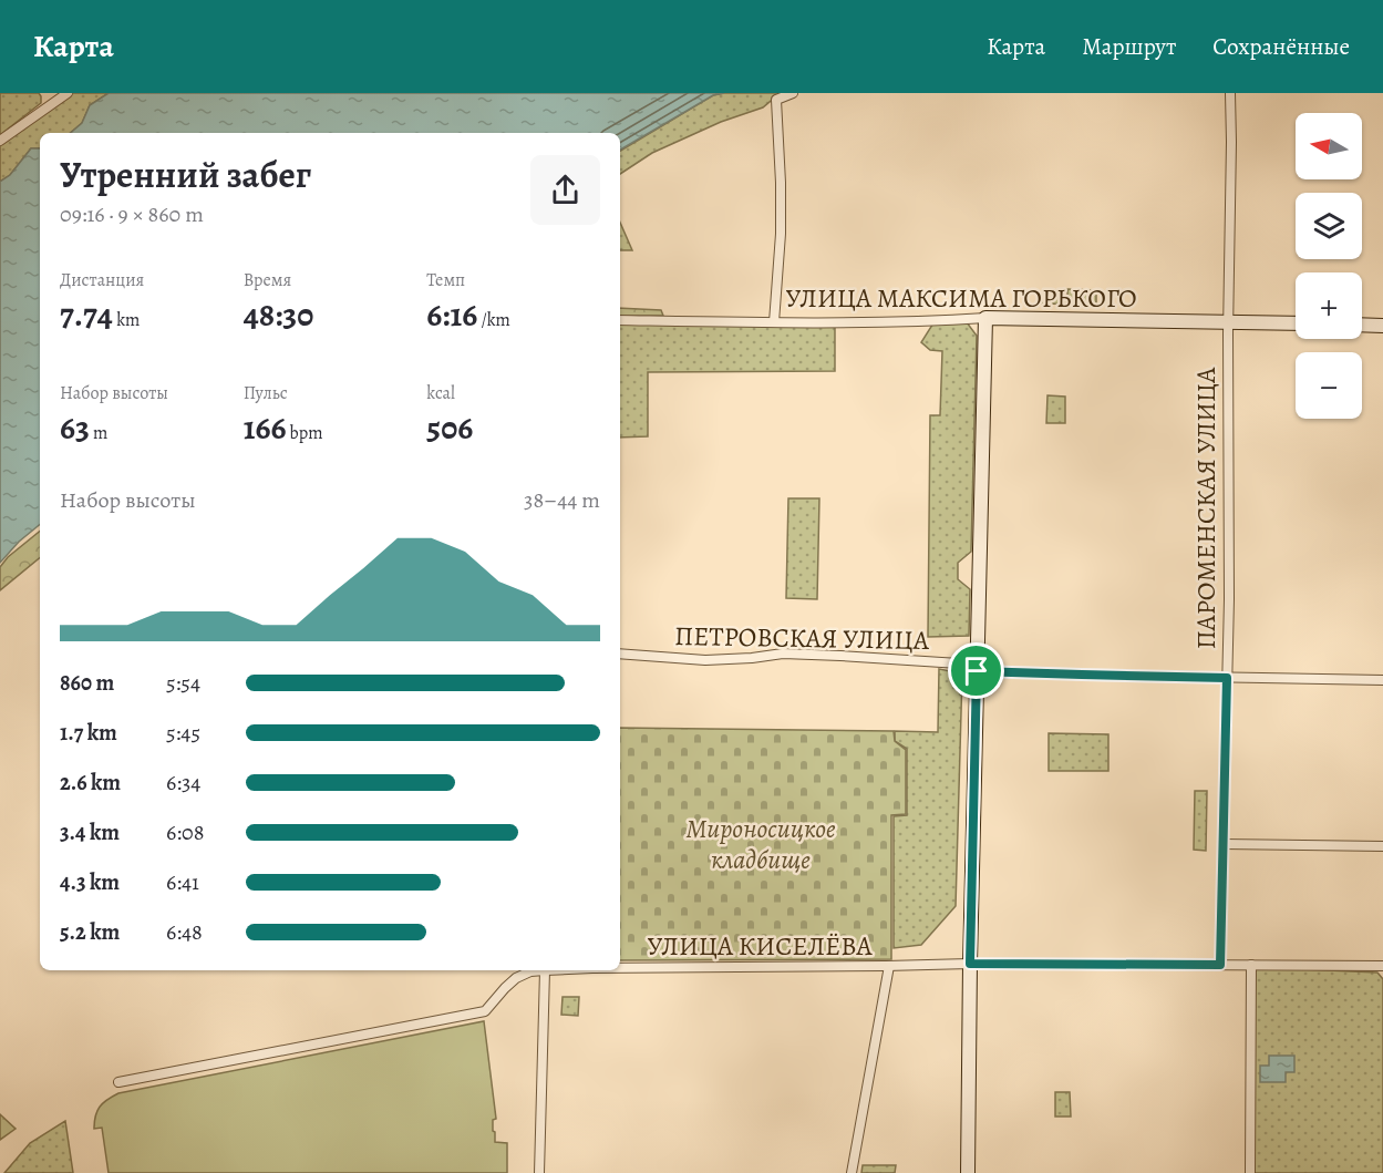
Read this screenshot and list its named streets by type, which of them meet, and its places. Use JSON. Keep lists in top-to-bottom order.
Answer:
{
  "streets": {
    "main road": ["УЛИЦА МАКСИМА ГОРЬКОГО"],
    "street": ["ПАРОМЕНСКАЯ УЛИЦА", "ПЕТРОВСКАЯ УЛИЦА", "УЛИЦА КИСЕЛЁВА"]
  },
  "crossings": [
    ["УЛИЦА МАКСИМА ГОРЬКОГО", "ПАРОМЕНСКАЯ УЛИЦА"],
    ["ПАРОМЕНСКАЯ УЛИЦА", "ПЕТРОВСКАЯ УЛИЦА"],
    ["ПАРОМЕНСКАЯ УЛИЦА", "УЛИЦА КИСЕЛЁВА"]
  ],
  "parks": ["Мироносицкое кладбище"],
  "north": "left",
  "page": {
    "header": "Карта",
    "nav": ["Карта", "Маршрут", "Сохранённые"],
    "map_buttons": ["+", "−"],
    "heading": ["Утренний забег", "09:16 · 9 × 860 m"],
    "stats": [
      ["Дистанция", "7.74 km"],
      ["Время", "48:30"],
      ["Темп", "6:16 /km"],
      ["Набор высоты", "63 m"],
      ["Пульс", "166 bpm"],
      ["kcal", "506"]
    ],
    "chart": ["Набор высоты", "38–44 m"],
    "list": [
      {
        "name": "860 m",
        "note": "5:54"
      },
      {
        "name": "1.7 km",
        "note": "5:45"
      },
      {
        "name": "2.6 km",
        "note": "6:34"
      },
      {
        "name": "3.4 km",
        "note": "6:08"
      },
      {
        "name": "4.3 km",
        "note": "6:41"
      },
      {
        "name": "5.2 km",
        "note": "6:48"
      }
    ]
  }
}
